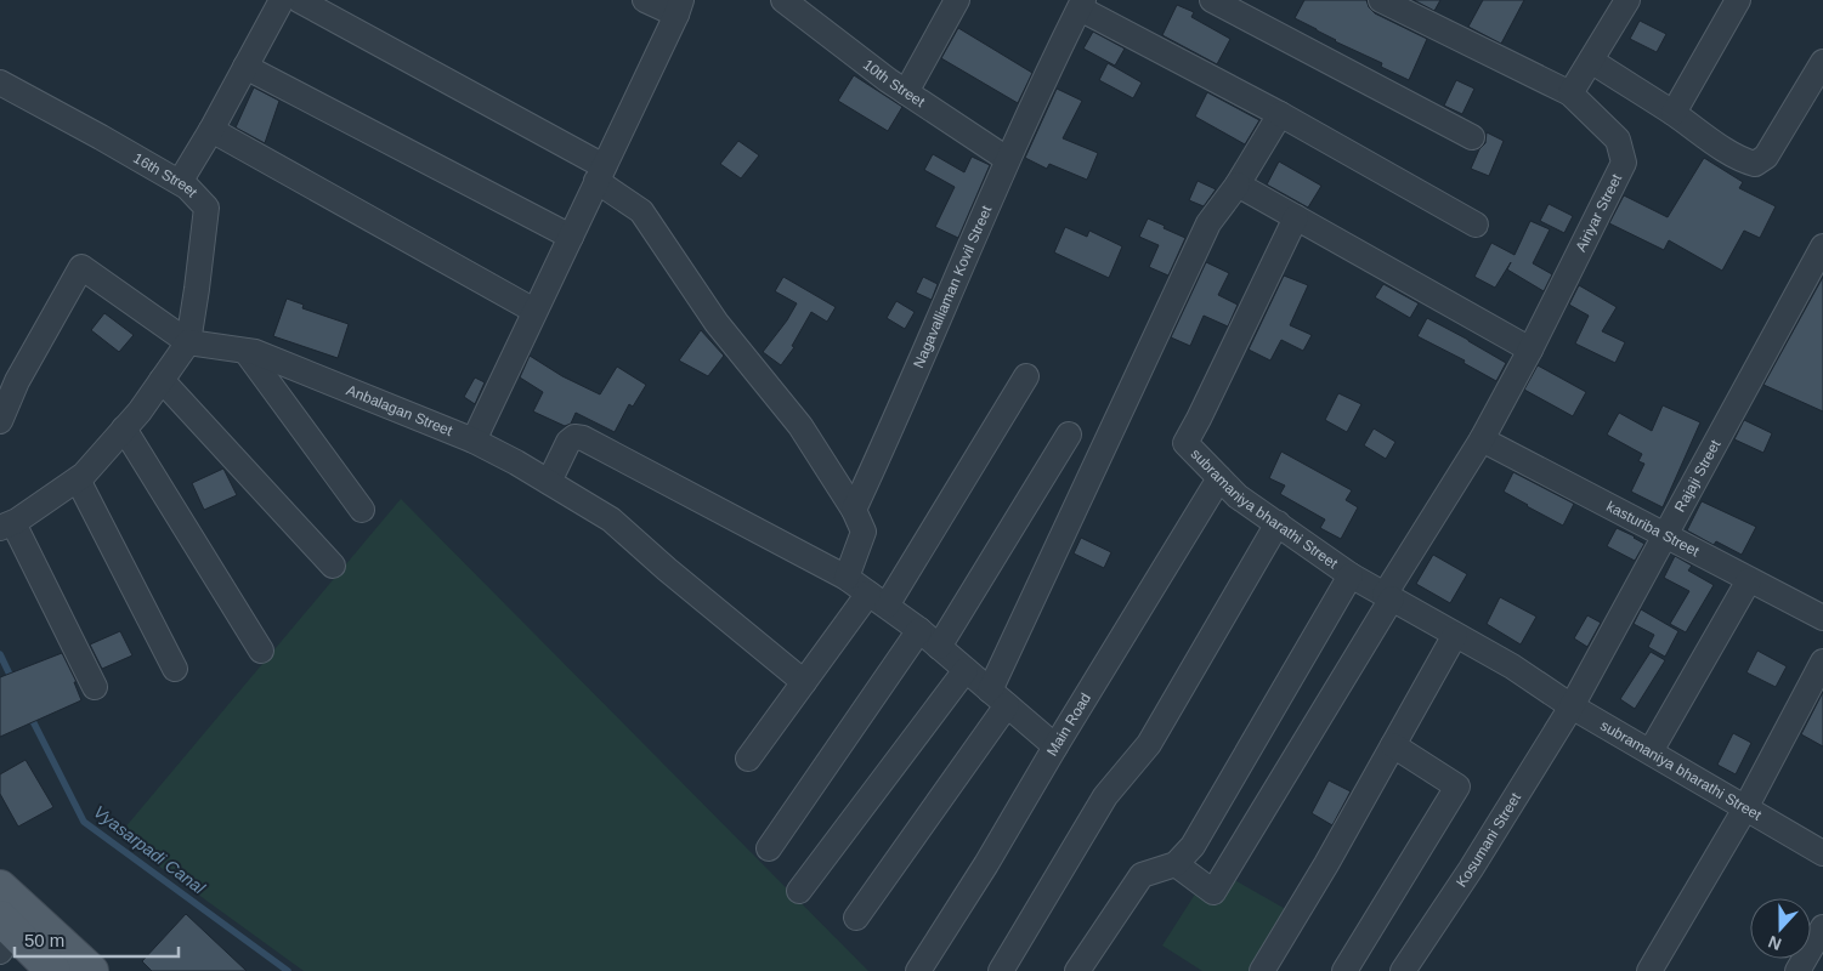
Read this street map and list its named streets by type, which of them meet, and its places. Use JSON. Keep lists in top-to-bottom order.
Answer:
{
  "streets": {
    "street": [
      "10th Street",
      "16th Street",
      "Airiyar Street",
      "Nagavalliaman Kovil Street",
      "Anbalagan Street",
      "Rajaji Street",
      "subramaniya bharathi Street",
      "kasturiba Street",
      "Main Road",
      "Kosumani Street"
    ]
  },
  "crossings": [
    ["10th Street", "Nagavalliaman Kovil Street"],
    ["16th Street", "Anbalagan Street"],
    ["Airiyar Street", "subramaniya bharathi Street"],
    ["Airiyar Street", "kasturiba Street"],
    ["Rajaji Street", "subramaniya bharathi Street"],
    ["Rajaji Street", "kasturiba Street"],
    ["Rajaji Street", "Kosumani Street"],
    ["subramaniya bharathi Street", "Main Road"],
    ["subramaniya bharathi Street", "Kosumani Street"]
  ],
  "water": ["Vyasarpadi Canal"],
  "scale_bar": "50 m",
  "north": "bottom"
}
